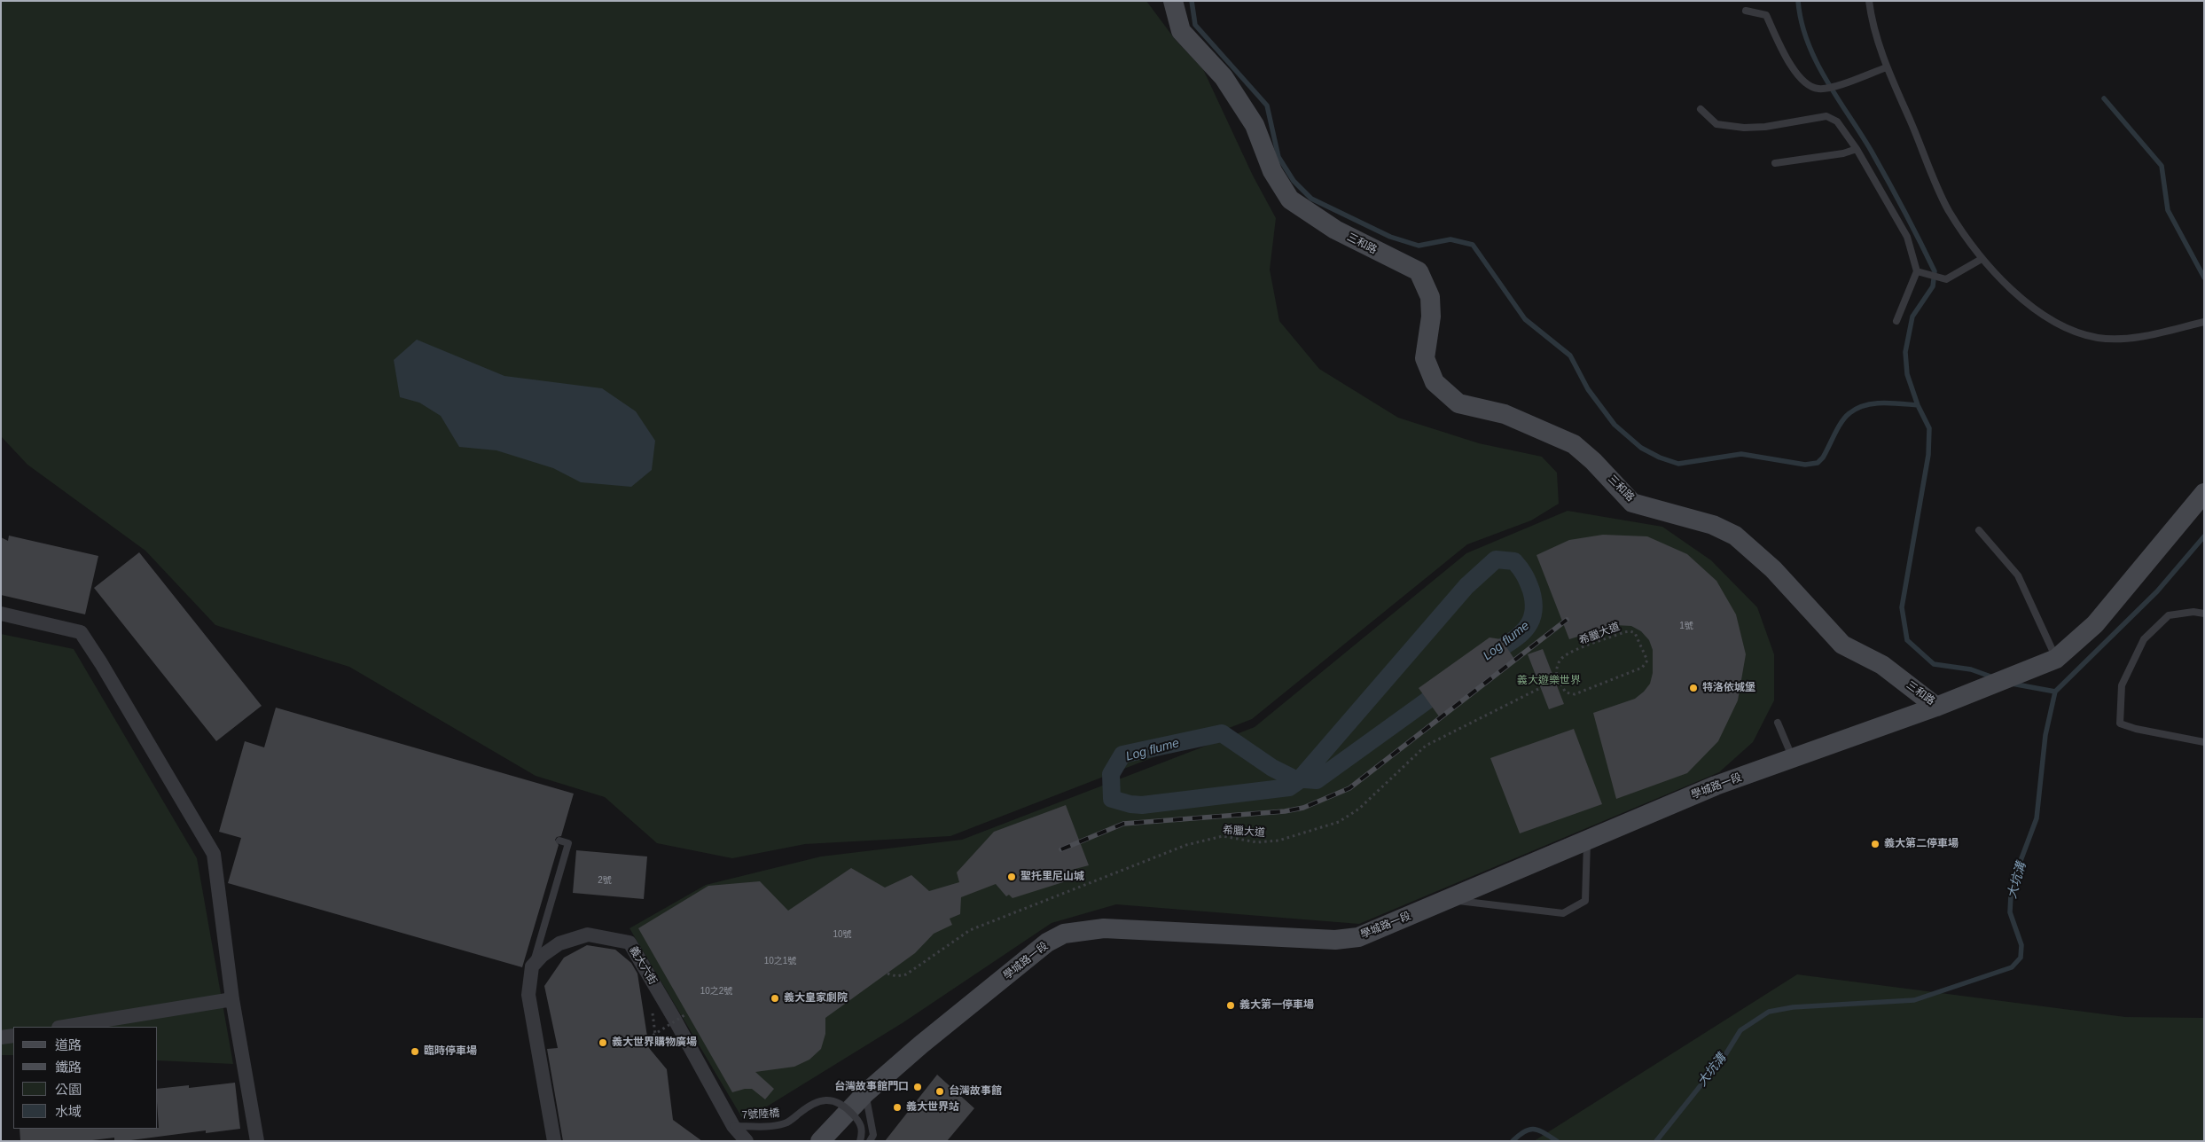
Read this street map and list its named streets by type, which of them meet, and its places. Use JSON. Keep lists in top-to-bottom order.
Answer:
{
  "streets": {
    "main road": ["三和路", "學城路一段"],
    "street": ["義大六街"],
    "lane": ["7號陸橋"],
    "path": ["希臘大道"]
  },
  "crossings": [
    ["三和路", "學城路一段"],
    ["義大六街", "7號陸橋"]
  ],
  "water": ["Log flume", "大坑溝"],
  "parks": ["義大遊樂世界"],
  "places": [
    "特洛依城堡",
    "義大第二停車場",
    "聖托里尼山城",
    "義大皇家劇院",
    "義大第一停車場",
    "義大世界購物廣場",
    "臨時停車場",
    "台灣故事館門口",
    "台灣故事館",
    "義大世界站"
  ],
  "house_numbers": [
    "1號",
    "2號",
    "10號",
    "10之1號",
    "10之2號"
  ],
  "legend": [
    "道路",
    "鐵路",
    "公園",
    "水域"
  ]
}
